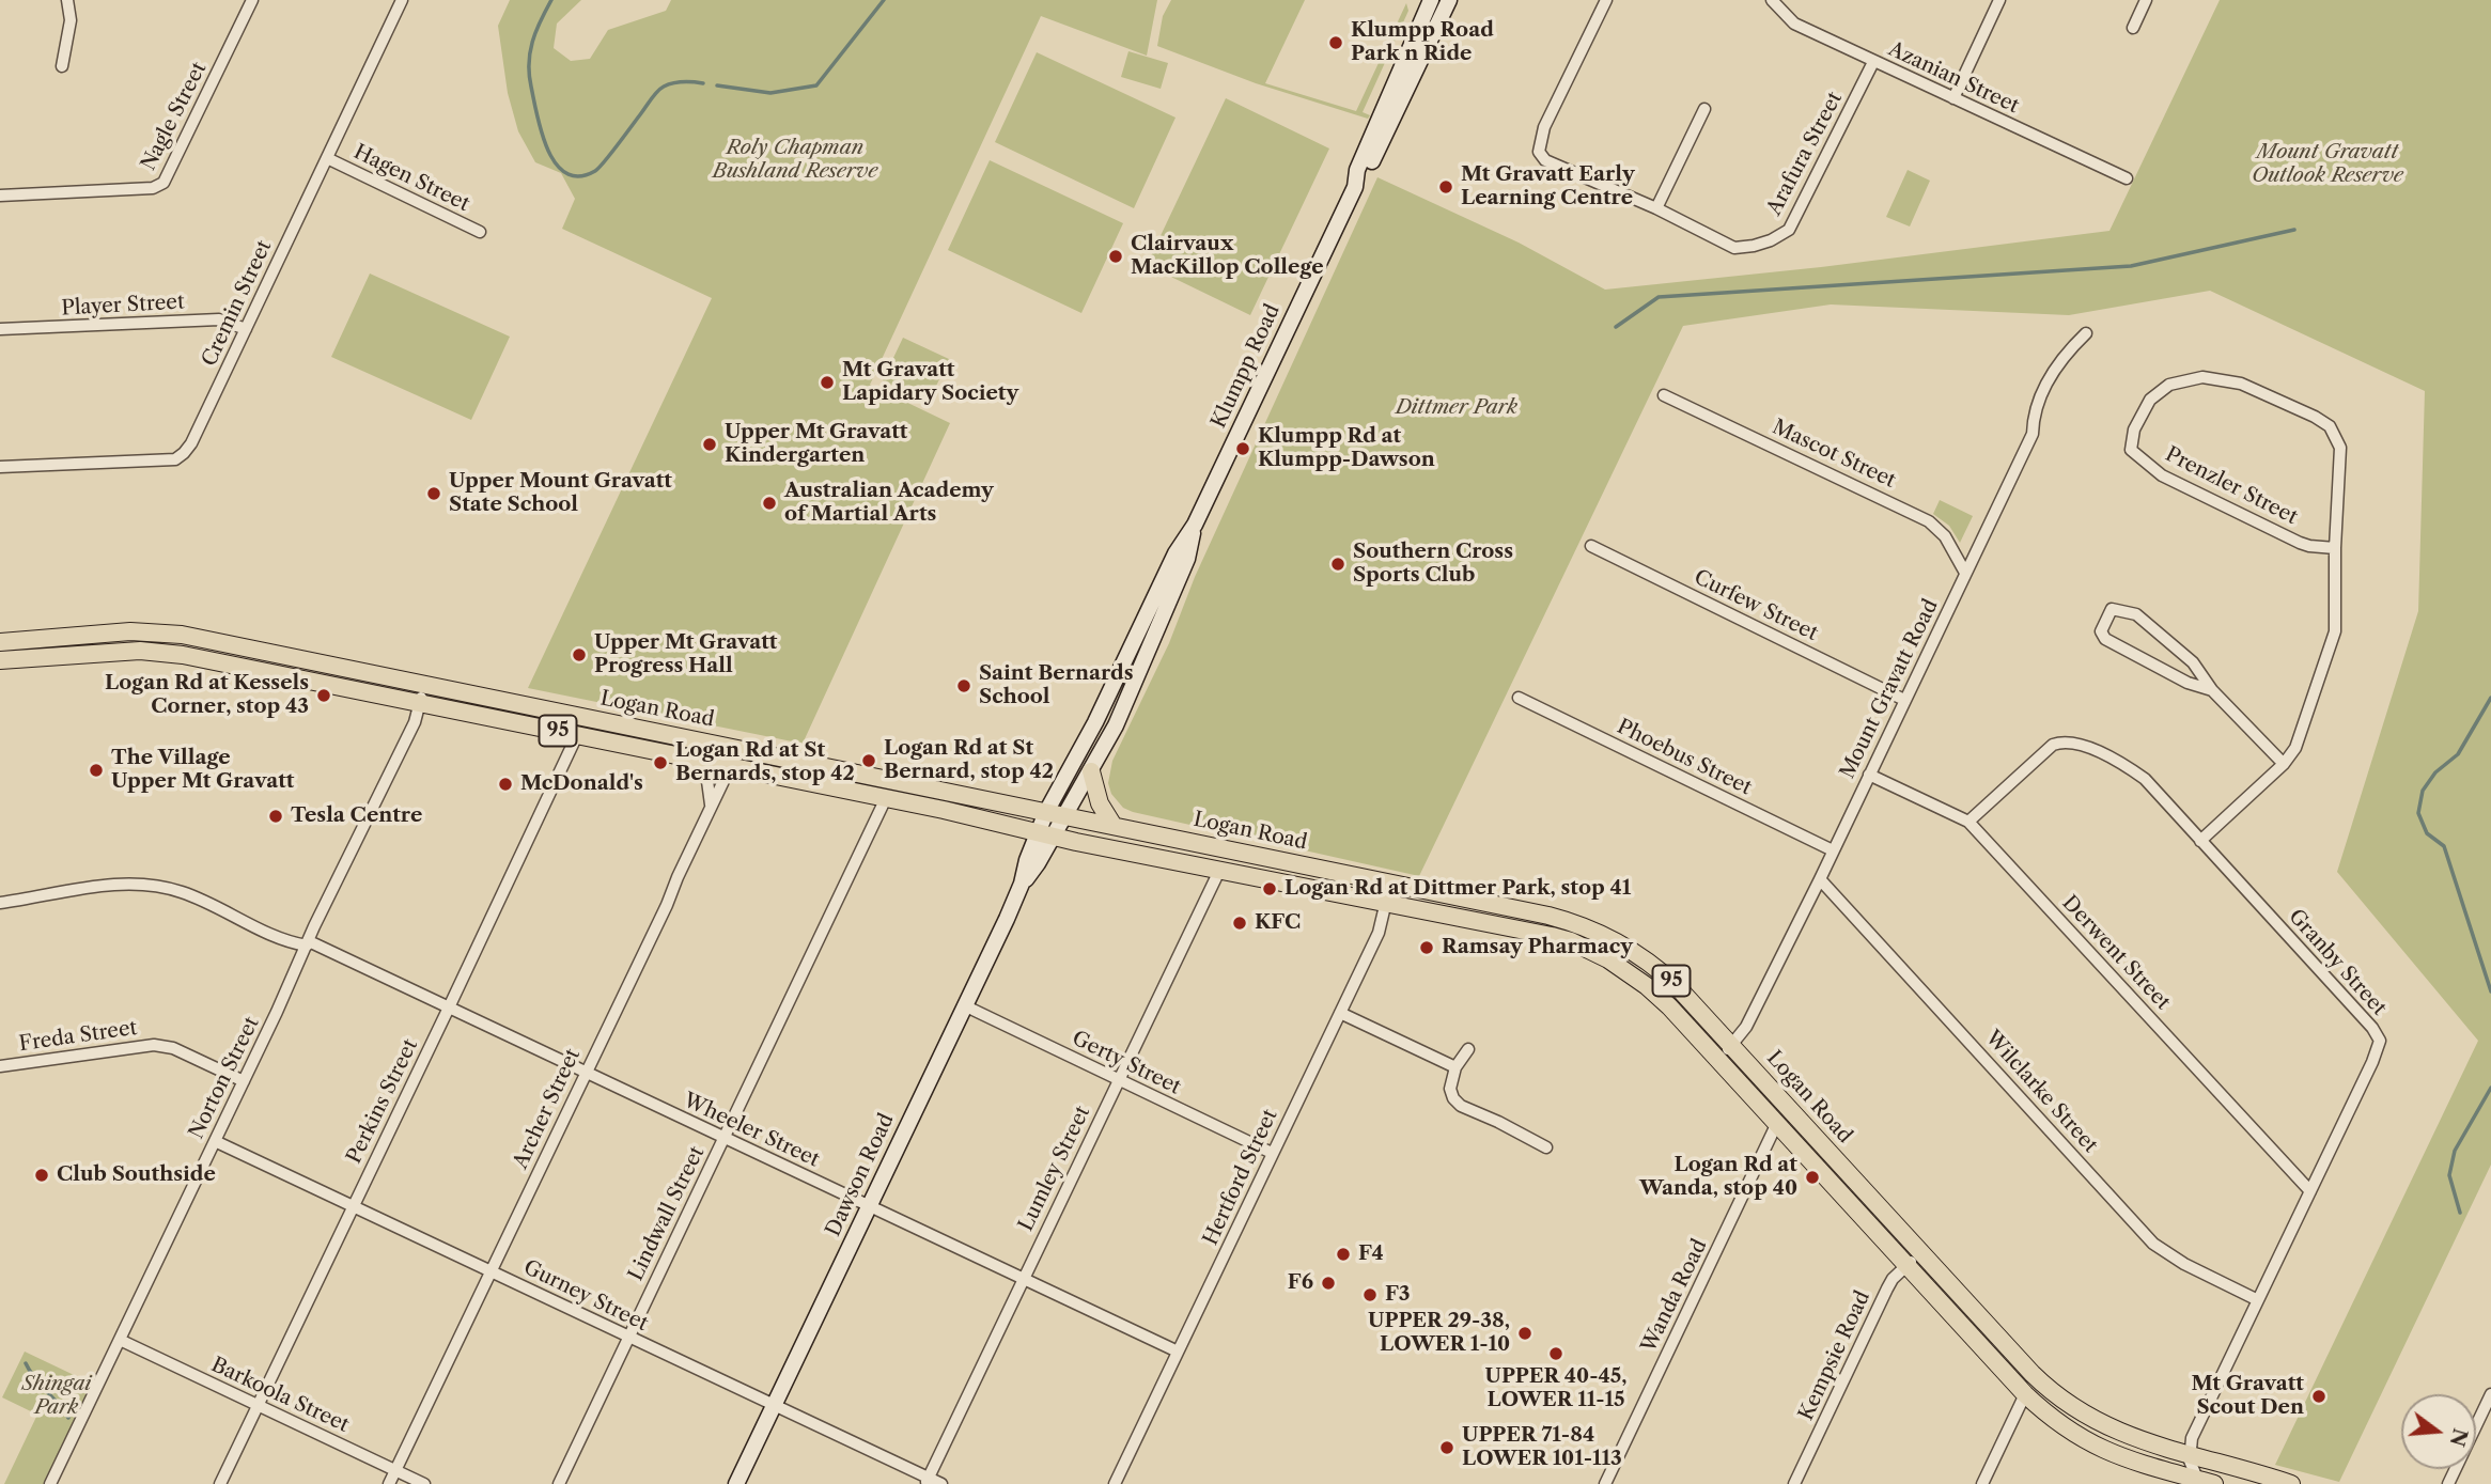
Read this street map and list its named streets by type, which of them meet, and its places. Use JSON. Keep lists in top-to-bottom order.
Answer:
{
  "streets": {
    "main road": [
      "Klumpp Road",
      "Logan Road",
      "95",
      "Dawson Road"
    ],
    "street": [
      "Azanian Street",
      "Nagle Street",
      "Arafura Street",
      "Hagen Street",
      "Cremin Street",
      "Player Street",
      "Mascot Street",
      "Prenzler Street",
      "Curfew Street",
      "Mount Gravatt Road",
      "Phoebus Street",
      "Derwent Street",
      "Granby Street",
      "Freda Street",
      "Gerty Street",
      "Norton Street",
      "Wilclarke Street",
      "Perkins Street",
      "Archer Street",
      "Wheeler Street",
      "Lumley Street",
      "Hertford Street",
      "Lindwall Street",
      "Gurney Street",
      "Wanda Road",
      "Kempsie Road",
      "Barkoola Street"
    ]
  },
  "crossings": [
    ["Azanian Street", "Arafura Street"],
    ["Hagen Street", "Cremin Street"],
    ["Cremin Street", "Player Street"],
    ["Klumpp Road", "Logan Road"],
    ["Klumpp Road", "Dawson Road"],
    ["Mascot Street", "Mount Gravatt Road"],
    ["Prenzler Street", "Granby Street"],
    ["Curfew Street", "Mount Gravatt Road"],
    ["Mount Gravatt Road", "Logan Road"],
    ["Mount Gravatt Road", "Phoebus Street"],
    ["Mount Gravatt Road", "Derwent Street"],
    ["Mount Gravatt Road", "Wilclarke Street"],
    ["Logan Road", "Granby Street"],
    ["Logan Road", "Norton Street"],
    ["Logan Road", "Perkins Street"],
    ["Logan Road", "Archer Street"],
    ["Logan Road", "Lumley Street"],
    ["Logan Road", "Dawson Road"],
    ["Logan Road", "Hertford Street"],
    ["Logan Road", "Lindwall Street"],
    ["Logan Road", "Wanda Road"],
    ["Logan Road", "Kempsie Road"],
    ["Derwent Street", "Granby Street"],
    ["Granby Street", "Wilclarke Street"],
    ["Freda Street", "Norton Street"],
    ["Gerty Street", "Lumley Street"],
    ["Gerty Street", "Dawson Road"],
    ["Gerty Street", "Hertford Street"],
    ["Norton Street", "Wheeler Street"],
    ["Norton Street", "Gurney Street"],
    ["Norton Street", "Barkoola Street"],
    ["Perkins Street", "Wheeler Street"],
    ["Perkins Street", "Gurney Street"],
    ["Perkins Street", "Barkoola Street"],
    ["Archer Street", "Wheeler Street"],
    ["Archer Street", "Gurney Street"],
    ["Archer Street", "Barkoola Street"],
    ["Wheeler Street", "Lumley Street"],
    ["Wheeler Street", "Dawson Road"],
    ["Wheeler Street", "Hertford Street"],
    ["Wheeler Street", "Lindwall Street"],
    ["Lumley Street", "Gurney Street"],
    ["Dawson Road", "Gurney Street"],
    ["Lindwall Street", "Gurney Street"]
  ],
  "parks": [
    "Roly Chapman Bushland Reserve",
    "Mount Gravatt Outlook Reserve",
    "Dittmer Park",
    "Shingai Park"
  ],
  "places": [
    "Klumpp Road Park n Ride",
    "Mt Gravatt Early Learning Centre",
    "Clairvaux MacKillop College",
    "Mt Gravatt Lapidary Society",
    "Upper Mt Gravatt Kindergarten",
    "Klumpp Rd at Klumpp-Dawson",
    "Upper Mount Gravatt State School",
    "Australian Academy of Martial Arts",
    "Southern Cross Sports Club",
    "Upper Mt Gravatt Progress Hall",
    "Saint Bernards School",
    "Logan Rd at Kessels Corner, stop 43",
    "Logan Rd at St Bernard, stop 42",
    "Logan Rd at St Bernards, stop 42",
    "The Village Upper Mt Gravatt",
    "McDonald's",
    "Tesla Centre",
    "Logan Rd at Dittmer Park, stop 41",
    "KFC",
    "Ramsay Pharmacy",
    "Club Southside",
    "Logan Rd at Wanda, stop 40",
    "F4",
    "F6",
    "F3",
    "UPPER 29-38, LOWER 1-10",
    "UPPER 40-45, LOWER 11-15",
    "Mt Gravatt Scout Den",
    "UPPER 71-84 LOWER 101-113"
  ],
  "north": "right"
}
